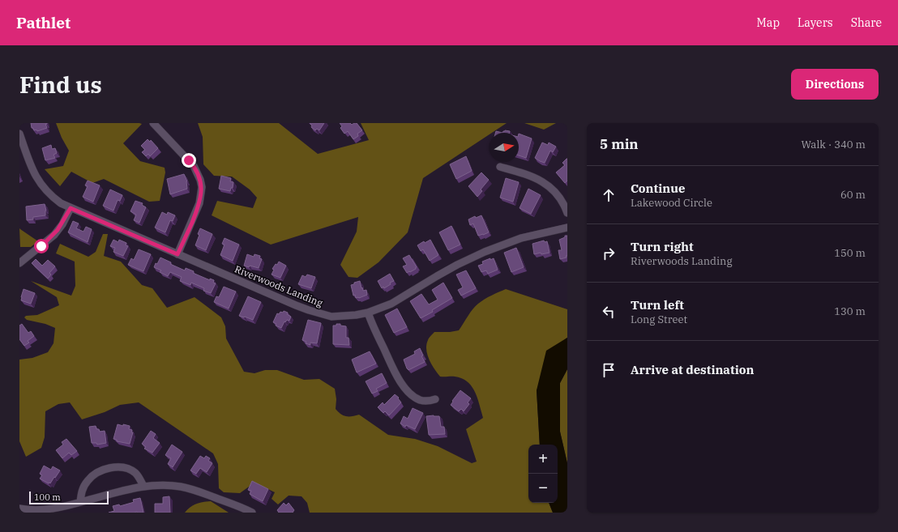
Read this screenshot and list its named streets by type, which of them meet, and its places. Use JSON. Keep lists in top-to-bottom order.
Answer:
{
  "streets": {
    "street": ["Riverwoods Landing"]
  },
  "scale_bar": "100 m",
  "north": "right",
  "page": {
    "header": "Pathlet",
    "nav": ["Map", "Layers", "Share"],
    "buttons": "Directions",
    "title": "Find us",
    "heading": ["5 min", "Walk · 340 m"],
    "list": [
      ["Continue", "Lakewood Circle", "60 m"],
      ["Turn right", "Riverwoods Landing", "150 m"],
      ["Turn left", "Long Street", "130 m"],
      "Arrive at destination"
    ],
    "map_buttons": ["+", "−"],
    "scale": "100 m"
  }
}
